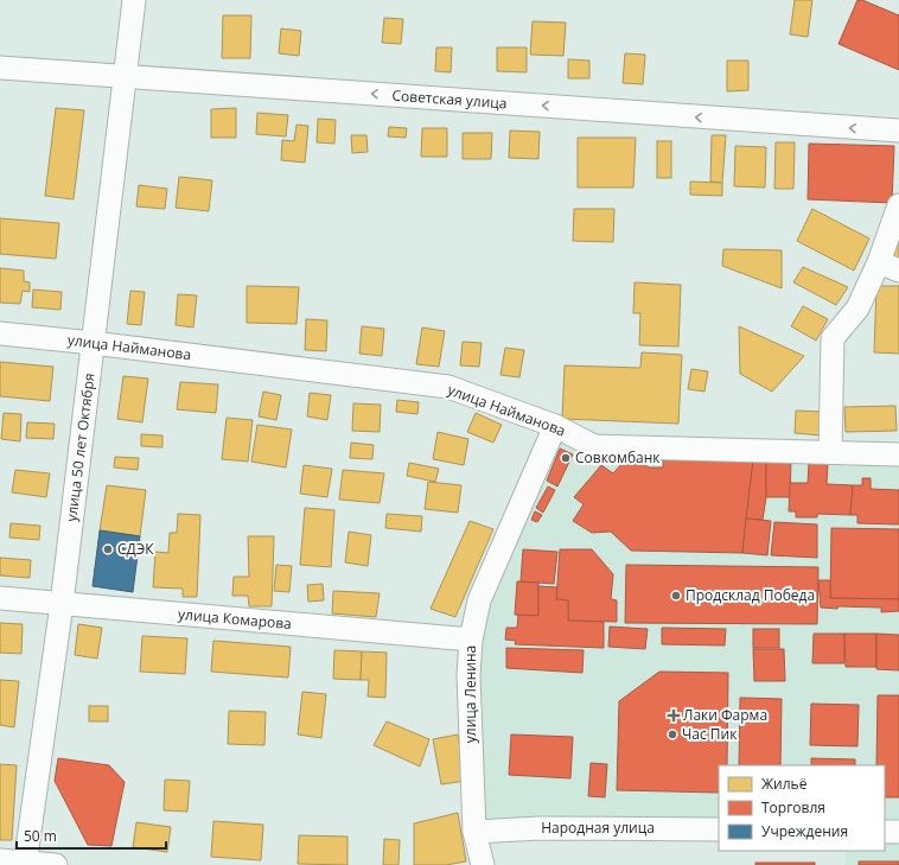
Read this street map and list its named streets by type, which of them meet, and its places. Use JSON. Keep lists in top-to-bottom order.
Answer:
{
  "streets": {
    "street": [
      "Советская улица",
      "улица Найманова",
      "улица 50 лет Октября",
      "улица Комарова",
      "улица Ленина",
      "Народная улица"
    ]
  },
  "crossings": [
    ["Советская улица", "улица 50 лет Октября"],
    ["улица Найманова", "улица 50 лет Октября"],
    ["улица Найманова", "улица Ленина"],
    ["улица 50 лет Октября", "улица Комарова"],
    ["улица Комарова", "улица Ленина"],
    ["улица Ленина", "Народная улица"]
  ],
  "one_way": ["Советская улица"],
  "places": {
    "other": [
      "Совкомбанк",
      "СДЭК",
      "Продсклад Победа",
      "Час Пик"
    ],
    "health": ["Лаки Фарма"]
  },
  "legend": ["Жильё", "Торговля", "Учреждения"],
  "scale_bar": "50 m"
}
